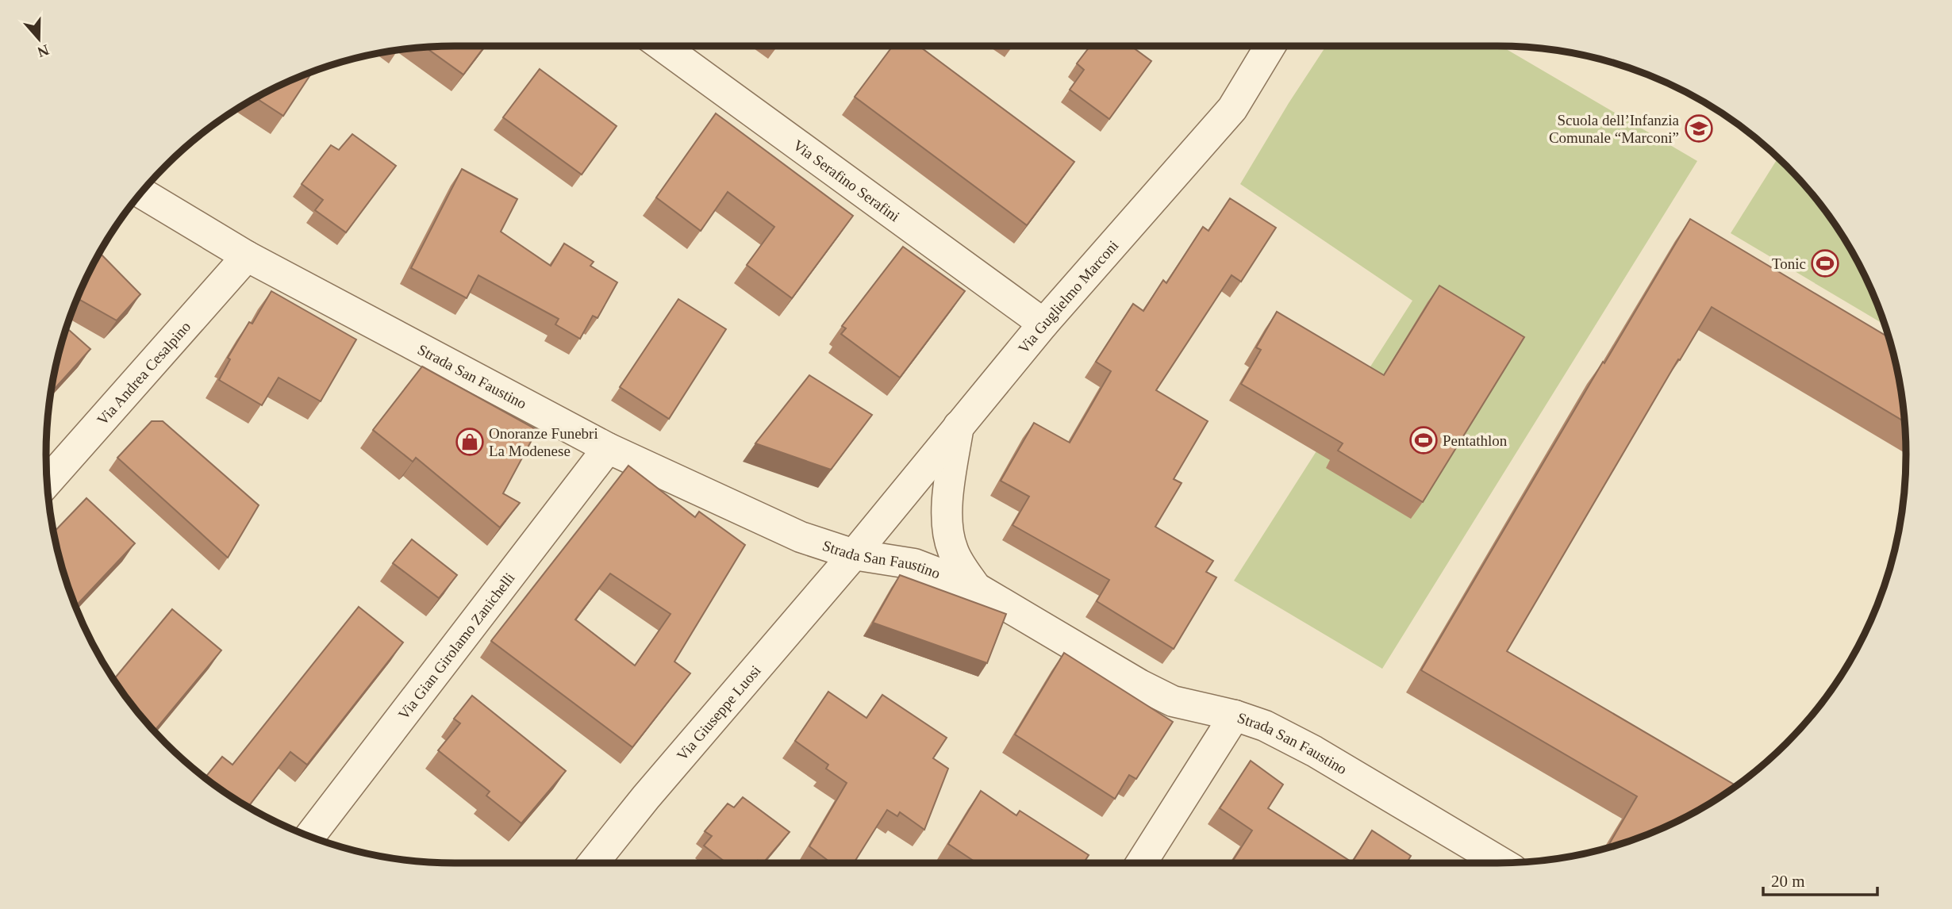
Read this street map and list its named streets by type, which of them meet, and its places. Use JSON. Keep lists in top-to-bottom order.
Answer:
{
  "streets": {
    "street": [
      "Via Serafino Serafini",
      "Via Guglielmo Marconi",
      "Via Andrea Cesalpino",
      "Strada San Faustino",
      "Via Gian Girolamo Zanichelli",
      "Via Giuseppe Luosi"
    ]
  },
  "crossings": [
    ["Via Serafino Serafini", "Via Guglielmo Marconi"],
    ["Via Guglielmo Marconi", "Strada San Faustino"],
    ["Via Guglielmo Marconi", "Via Giuseppe Luosi"],
    ["Via Andrea Cesalpino", "Strada San Faustino"],
    ["Strada San Faustino", "Via Gian Girolamo Zanichelli"],
    ["Strada San Faustino", "Via Giuseppe Luosi"]
  ],
  "places": {
    "school or university": ["Scuola dell’Infanzia Comunale “Marconi”"],
    "sports": ["Tonic", "Pentathlon"],
    "shop": ["Onoranze Funebri La Modenese"]
  },
  "scale_bar": "20 m",
  "north": "bottom"
}
